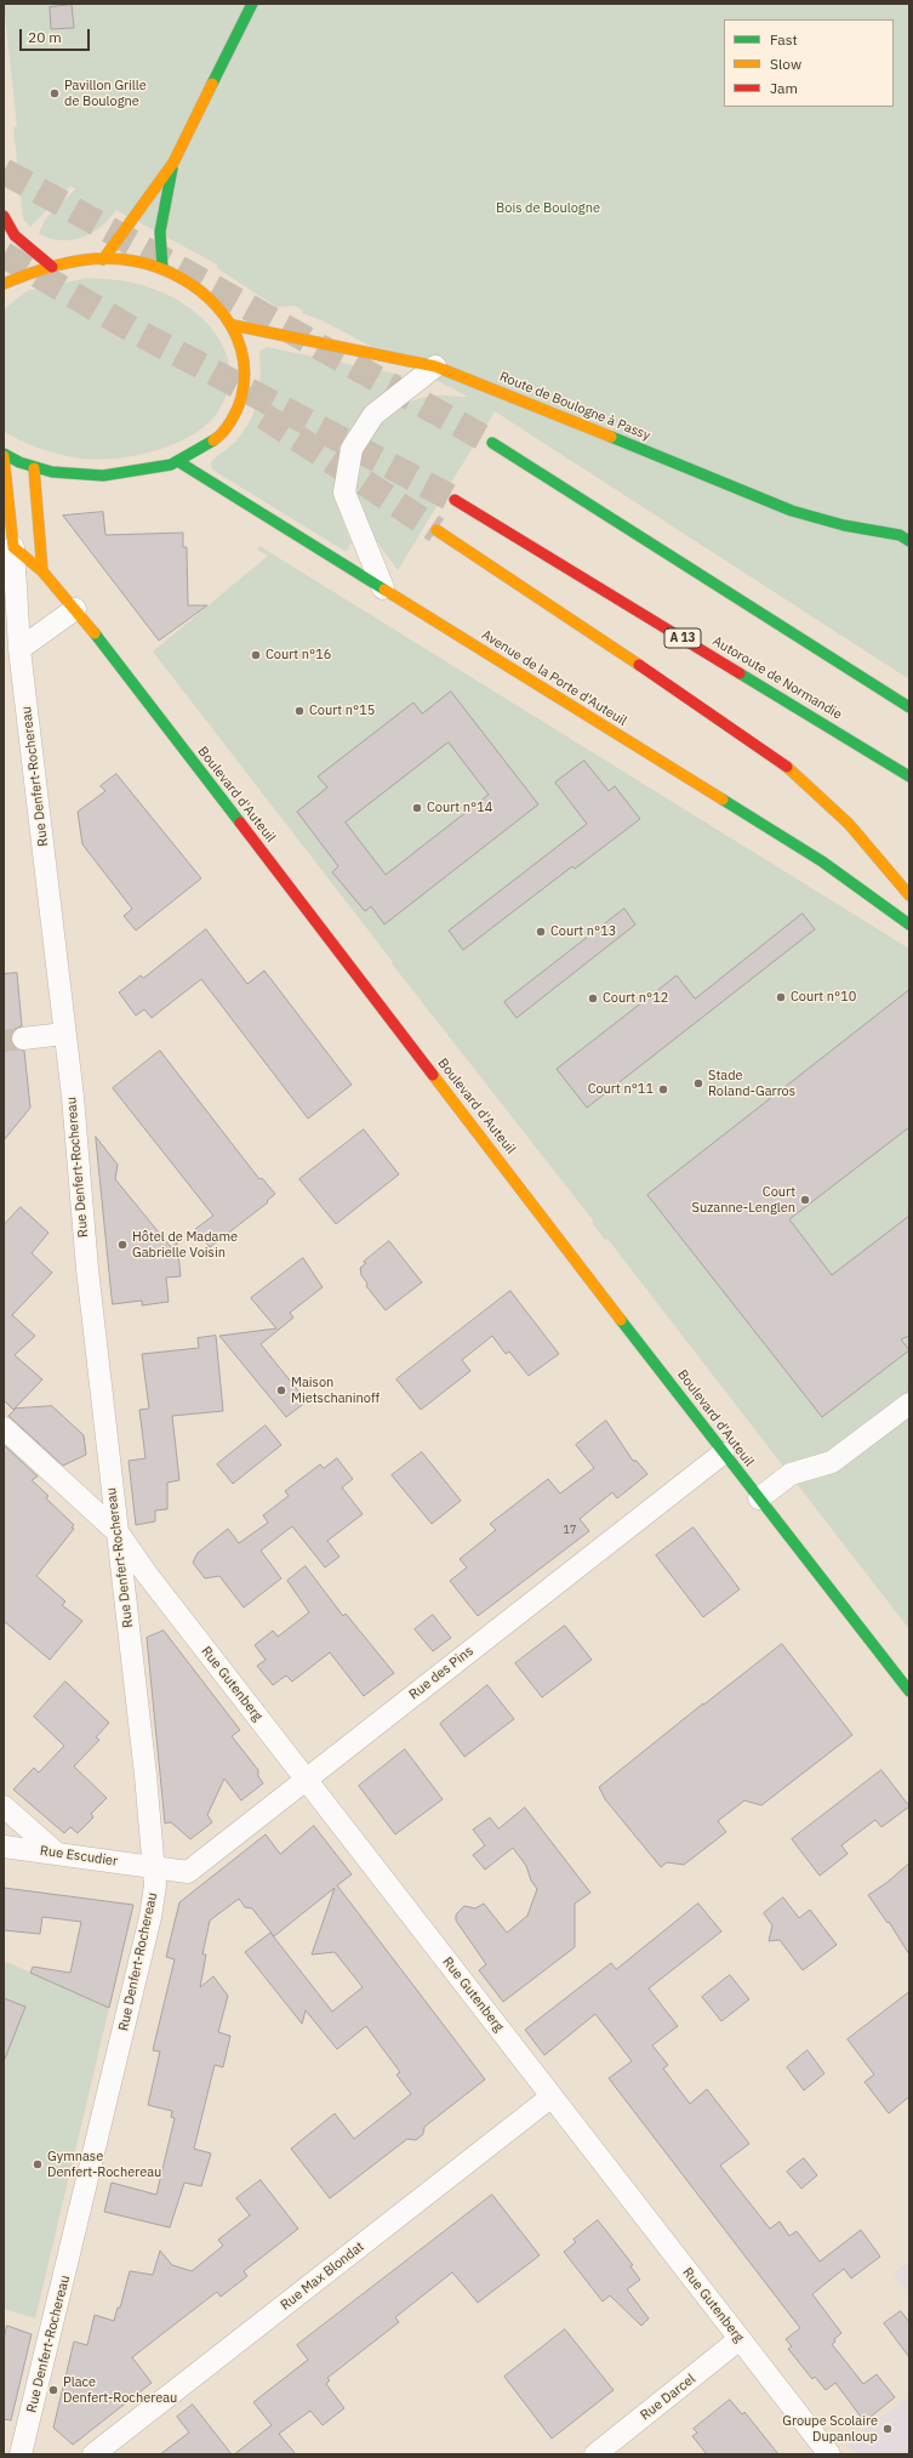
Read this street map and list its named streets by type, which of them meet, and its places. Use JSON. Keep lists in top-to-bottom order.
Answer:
{
  "streets": {
    "main road": [
      "Route de Boulogne à Passy",
      "A 13",
      "Avenue de la Porte d'Auteuil",
      "Autoroute de Normandie",
      "Rue Denfert-Rochereau",
      "Boulevard d'Auteuil"
    ],
    "street": [
      "Rue des Pins",
      "Rue Gutenberg",
      "Rue Escudier",
      "Rue Max Blondat",
      "Rue Darcel"
    ]
  },
  "crossings": [
    ["Rue Denfert-Rochereau", "Boulevard d'Auteuil"],
    ["Rue Denfert-Rochereau", "Rue des Pins"],
    ["Rue Denfert-Rochereau", "Rue Gutenberg"],
    ["Rue Denfert-Rochereau", "Rue Escudier"],
    ["Boulevard d'Auteuil", "Rue des Pins"],
    ["Rue des Pins", "Rue Gutenberg"],
    ["Rue des Pins", "Rue Escudier"],
    ["Rue Gutenberg", "Rue Max Blondat"],
    ["Rue Gutenberg", "Rue Darcel"]
  ],
  "parks": ["Bois de Boulogne"],
  "places": [
    "Pavillon Grille de Boulogne",
    "Court n°16",
    "Court n°15",
    "Court n°14",
    "Court n°13",
    "Court n°10",
    "Court n°12",
    "Stade Roland-Garros",
    "Court n°11",
    "Court Suzanne-Lenglen",
    "Hôtel de Madame Gabrielle Voisin",
    "Maison Mietschaninoff",
    "Gymnase Denfert-Rochereau",
    "Place Denfert-Rochereau",
    "Groupe Scolaire Dupanloup"
  ],
  "house_numbers": ["17"],
  "legend": ["Fast", "Slow", "Jam"],
  "scale_bar": "20 m"
}
